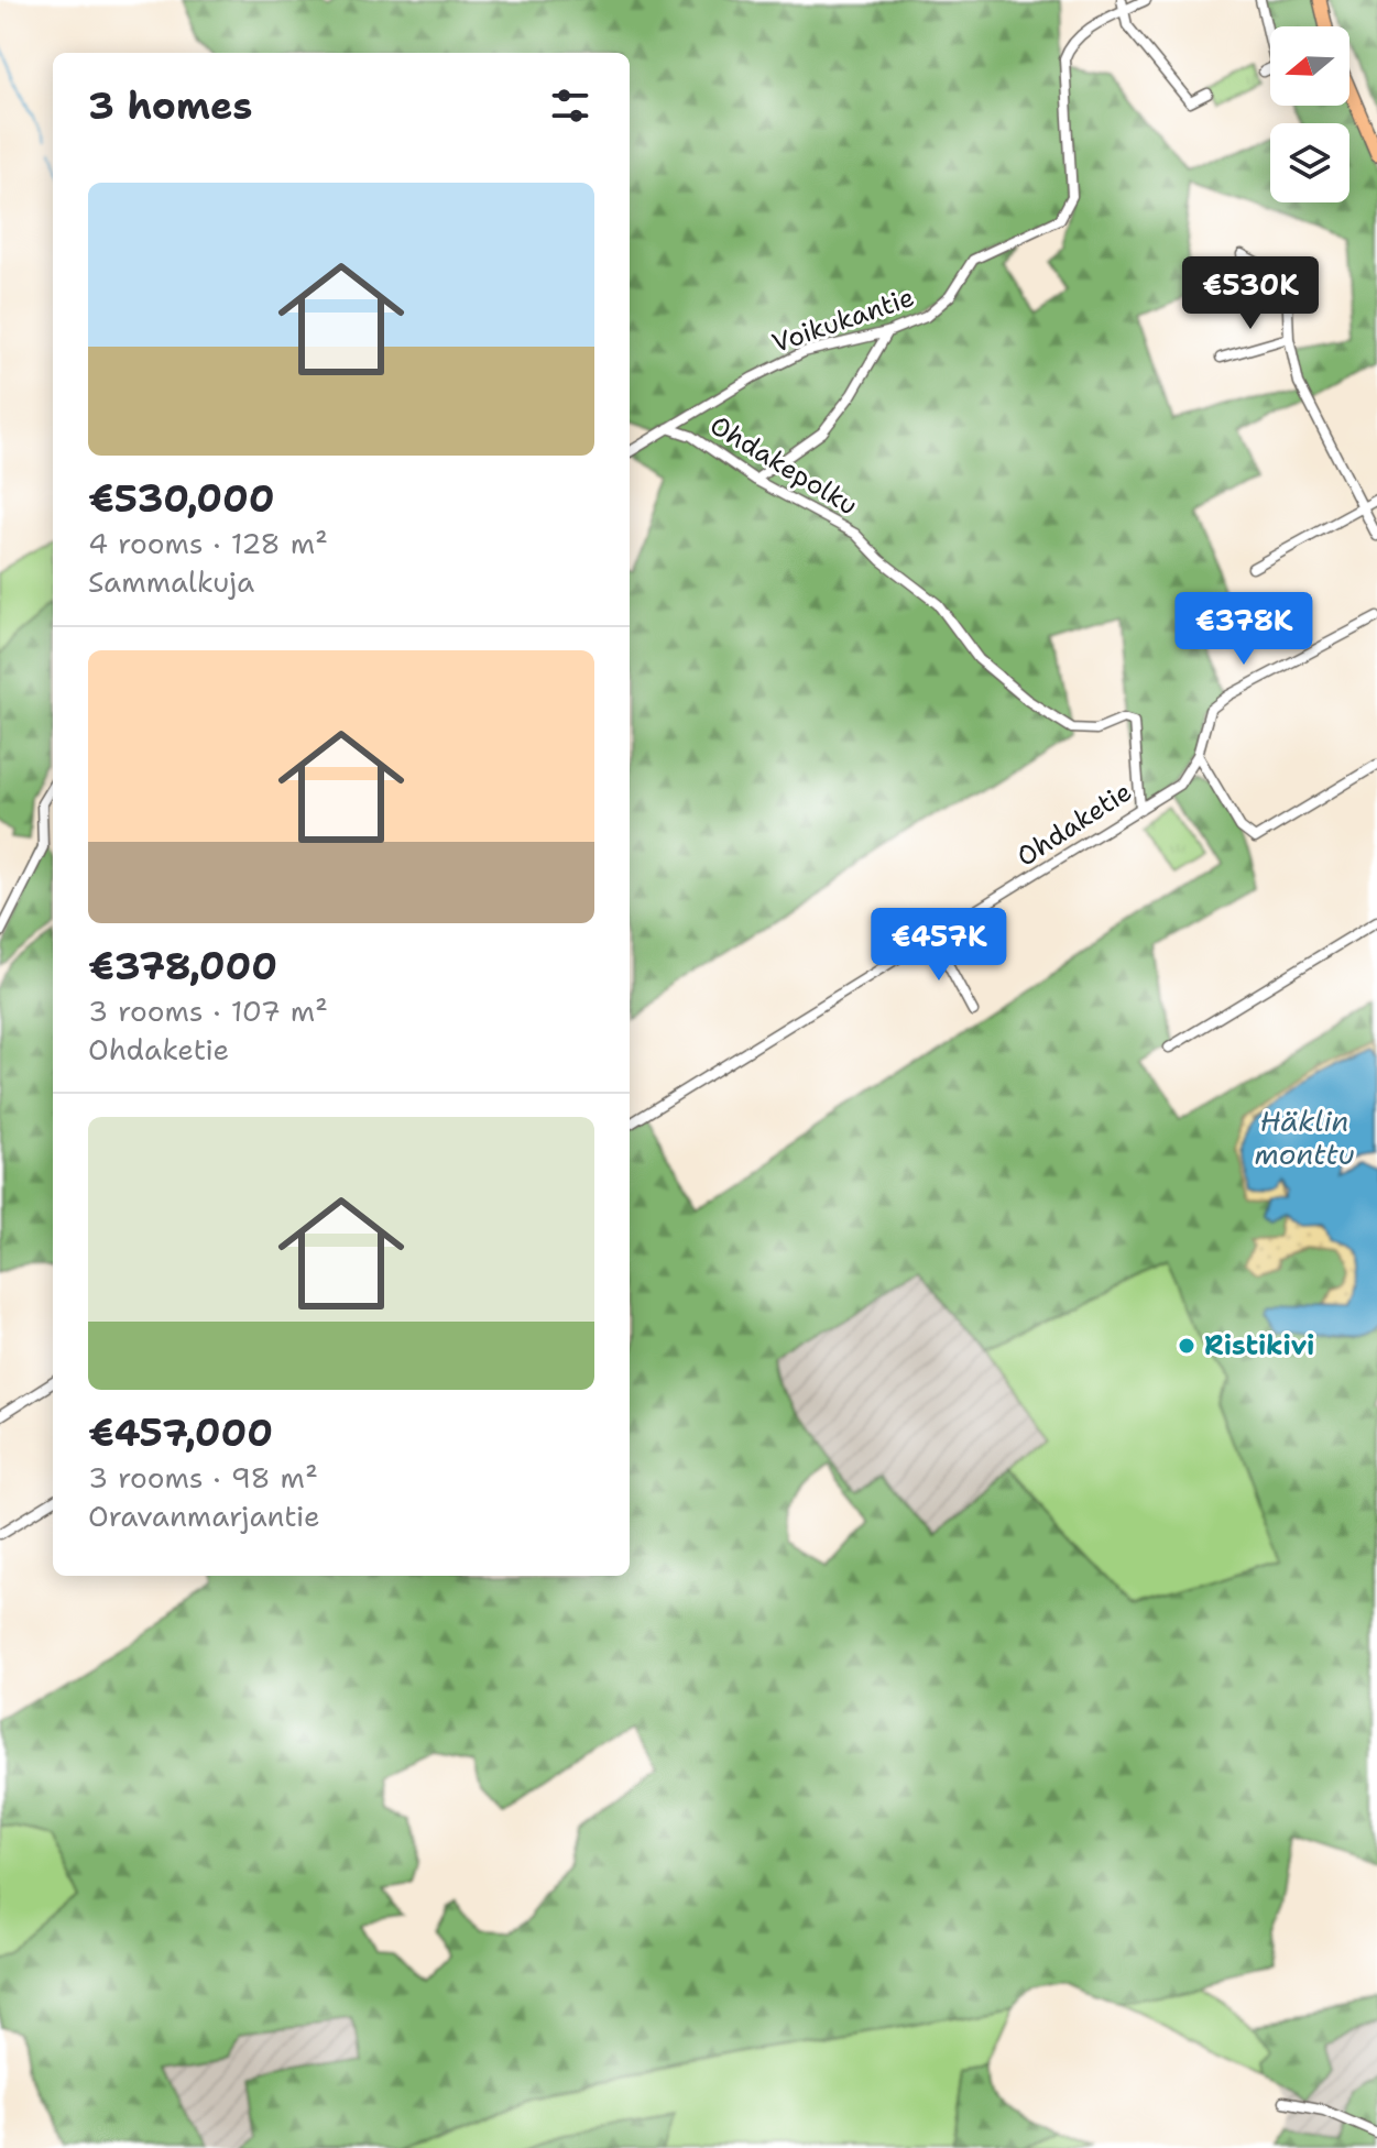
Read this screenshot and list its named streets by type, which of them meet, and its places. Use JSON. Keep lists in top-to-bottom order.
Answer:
{
  "streets": {
    "street": ["Voikukantie", "Ohdakepolku", "Ohdaketie"]
  },
  "crossings": [
    ["Voikukantie", "Ohdakepolku"],
    ["Ohdakepolku", "Ohdaketie"]
  ],
  "water": ["Häklin monttu"],
  "places": ["Ristikivi"],
  "north": "left",
  "page": {
    "heading": "3 homes",
    "list": [
      {
        "name": "€530,000",
        "note": "4 rooms · 128 m² · Sammalkuja"
      },
      {
        "name": "€378,000",
        "note": "3 rooms · 107 m² · Ohdaketie"
      },
      {
        "name": "€457,000",
        "note": "3 rooms · 98 m² · Oravanmarjantie"
      }
    ],
    "price": ["€530K", "€378K", "€457K"]
  }
}
